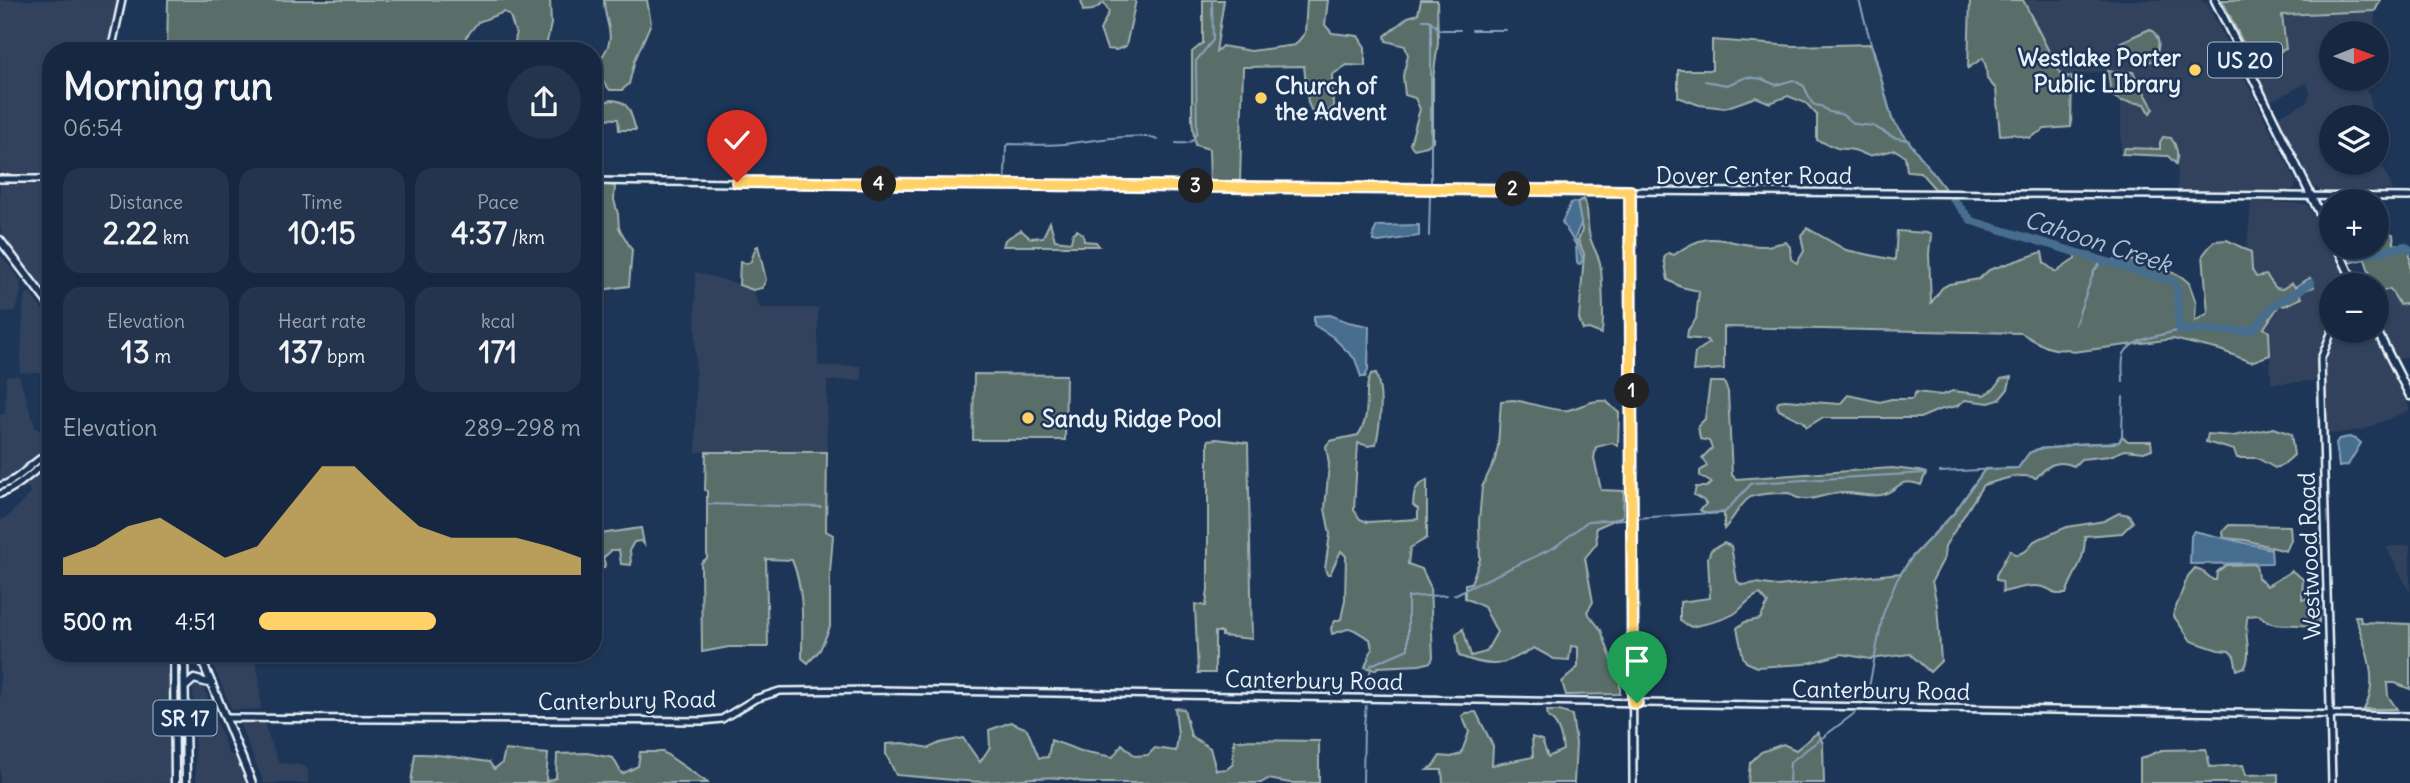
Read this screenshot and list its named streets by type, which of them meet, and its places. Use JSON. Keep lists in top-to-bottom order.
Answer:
{
  "streets": {
    "main road": ["US 20", "SR 17"],
    "street": ["Dover Center Road", "Westwood Road", "Canterbury Road"]
  },
  "crossings": [
    ["US 20", "Dover Center Road"],
    ["Westwood Road", "Canterbury Road"]
  ],
  "water": ["Cahoon Creek"],
  "places": ["Westlake Porter Public LIbrary", "Church of the Advent", "Sandy Ridge Pool"],
  "north": "right",
  "page": {
    "map_buttons": ["+", "−"],
    "heading": ["Morning run", "06:54"],
    "stats": [
      ["Distance", "2.22 km"],
      ["Time", "10:15"],
      ["Pace", "4:37 /km"],
      ["Elevation", "13 m"],
      ["Heart rate", "137 bpm"],
      ["kcal", "171"]
    ],
    "pins": [
      "4",
      "3",
      "2",
      "1"
    ],
    "chart": ["Elevation", "289–298 m"],
    "list": [
      {
        "name": "500 m",
        "note": "4:51"
      }
    ]
  }
}
